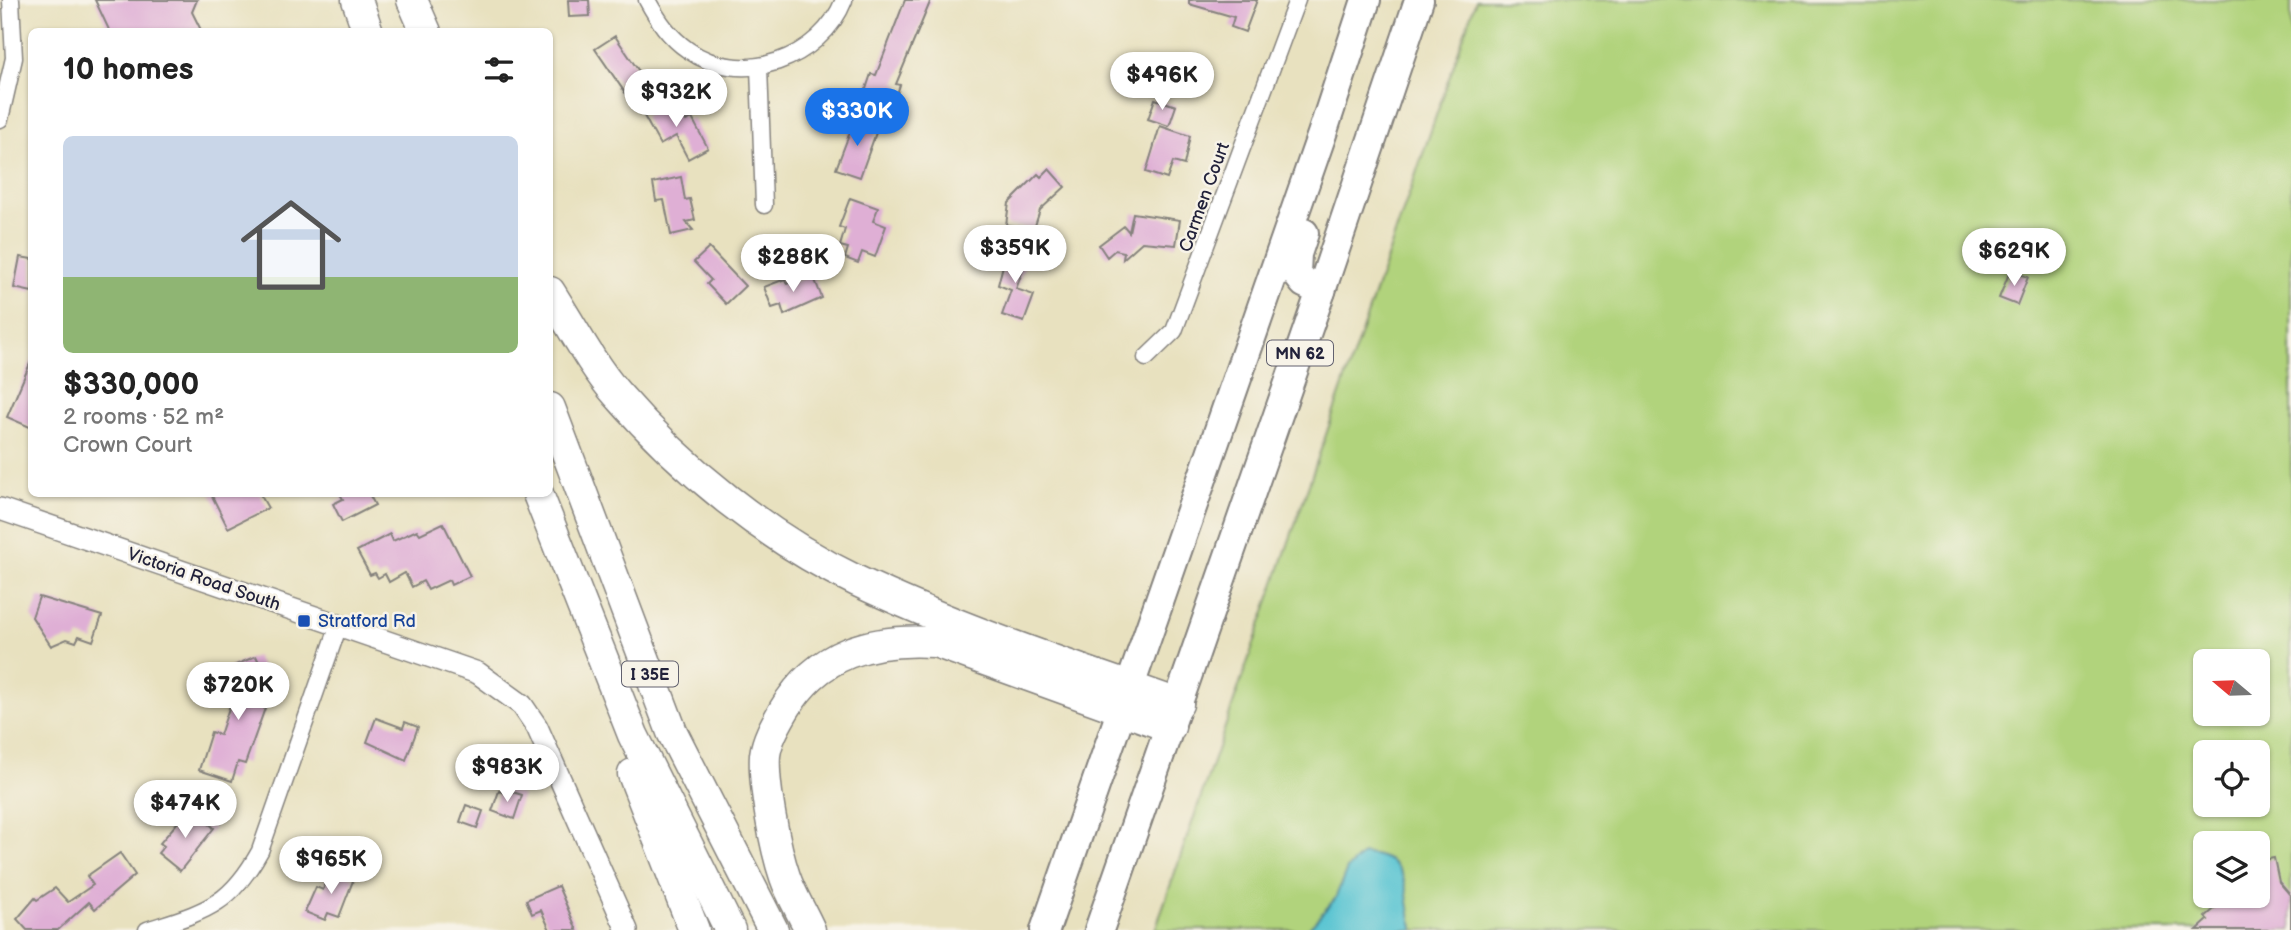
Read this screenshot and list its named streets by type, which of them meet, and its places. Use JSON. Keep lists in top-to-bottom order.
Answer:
{
  "streets": {
    "highway": ["MN 62", "I 35E"],
    "street": ["Carmen Court", "Victoria Road South"]
  },
  "places": {
    "transit": ["Stratford Rd"]
  },
  "north": "left",
  "page": {
    "heading": "10 homes",
    "price": [
      "$496K",
      "$932K",
      "$330K",
      "$359K",
      "$629K",
      "$288K",
      "$720K",
      "$983K",
      "$474K",
      "$965K"
    ],
    "list": [
      {
        "name": "$330,000",
        "note": "2 rooms · 52 m² · Crown Court"
      }
    ]
  }
}
